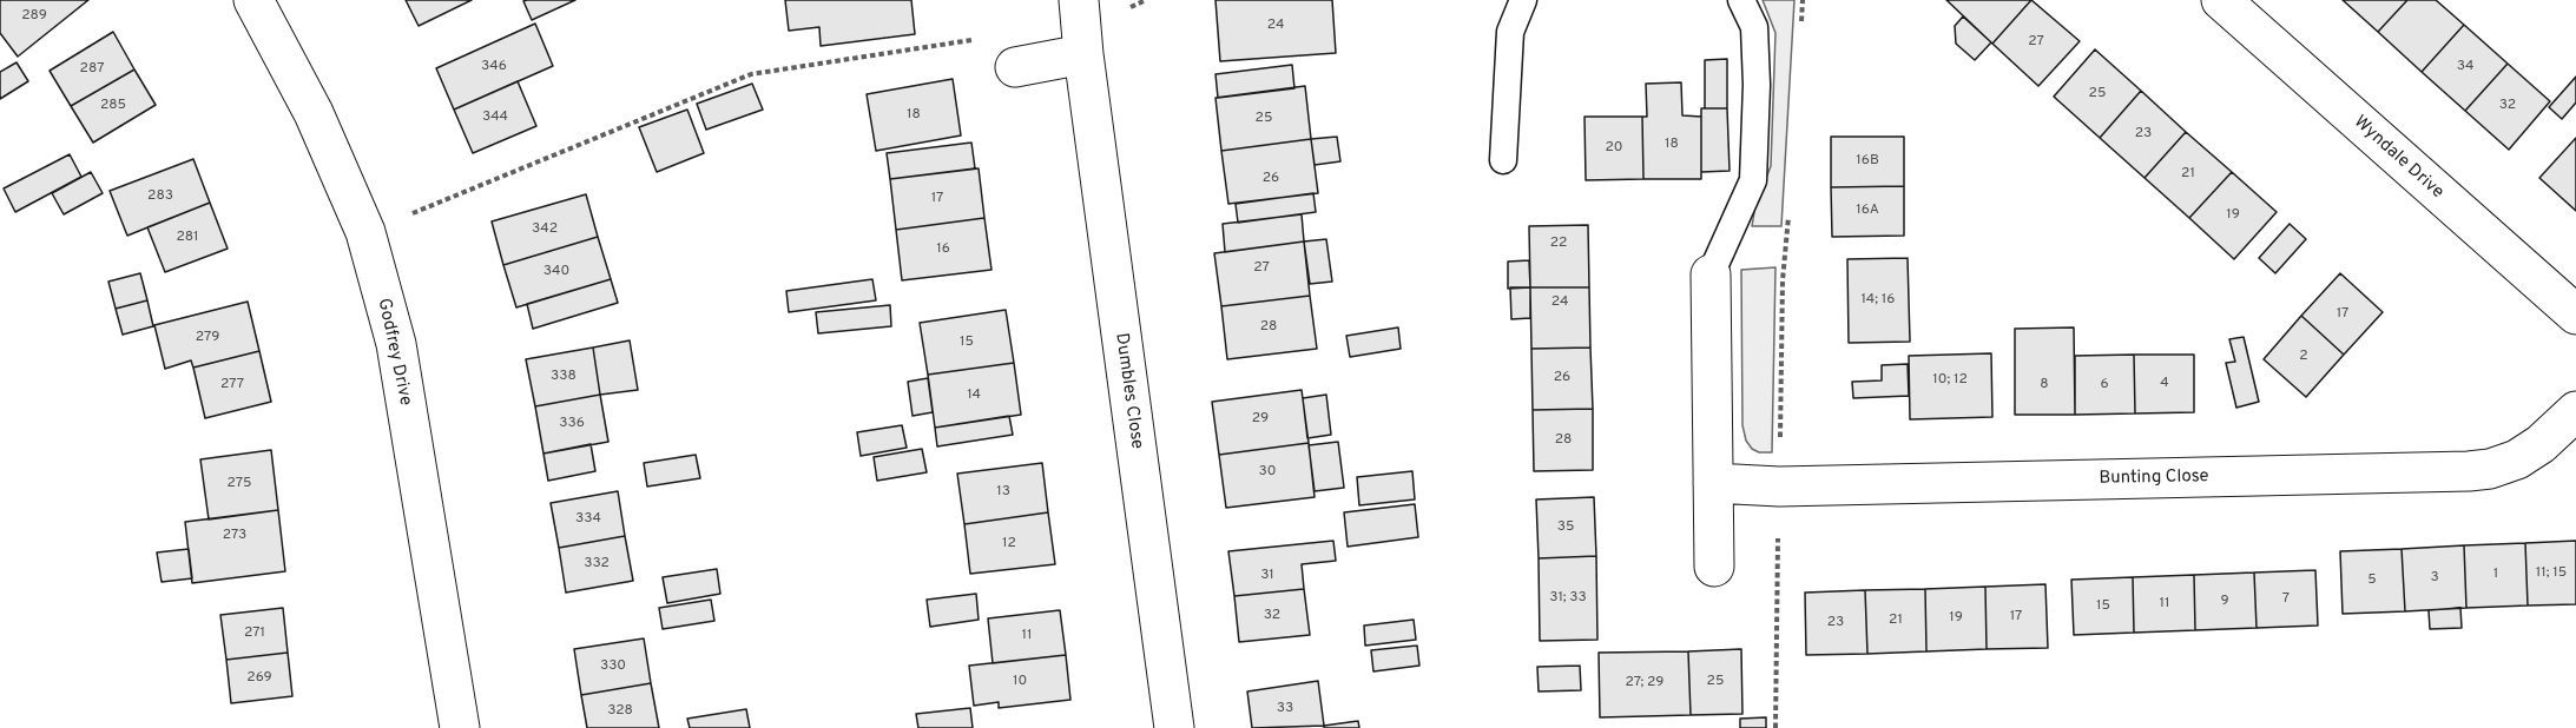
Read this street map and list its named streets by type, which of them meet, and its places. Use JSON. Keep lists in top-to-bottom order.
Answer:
{
  "streets": {
    "street": [
      "Wyndale Drive",
      "Godfrey Drive",
      "Dumbles Close",
      "Bunting Close"
    ]
  },
  "house_numbers": [
    "289",
    "24",
    "27",
    "346",
    "34",
    "287",
    "25",
    "285",
    "32",
    "18",
    "344",
    "25",
    "23",
    "18",
    "20",
    "16B",
    "21",
    "26",
    "283",
    "17",
    "16A",
    "19",
    "342",
    "281",
    "22",
    "16",
    "27",
    "340",
    "14; 16",
    "24",
    "17",
    "28",
    "279",
    "15",
    "2",
    "338",
    "26",
    "10; 12",
    "4",
    "277",
    "8",
    "6",
    "14",
    "29",
    "336",
    "28",
    "30",
    "275",
    "13",
    "334",
    "35",
    "273",
    "12",
    "332",
    "11; 15",
    "1",
    "31",
    "3",
    "5",
    "31; 33",
    "7",
    "9",
    "11",
    "15",
    "32",
    "17",
    "19",
    "21",
    "23",
    "271",
    "11",
    "330",
    "269",
    "10",
    "25",
    "27; 29",
    "33",
    "328"
  ]
}
